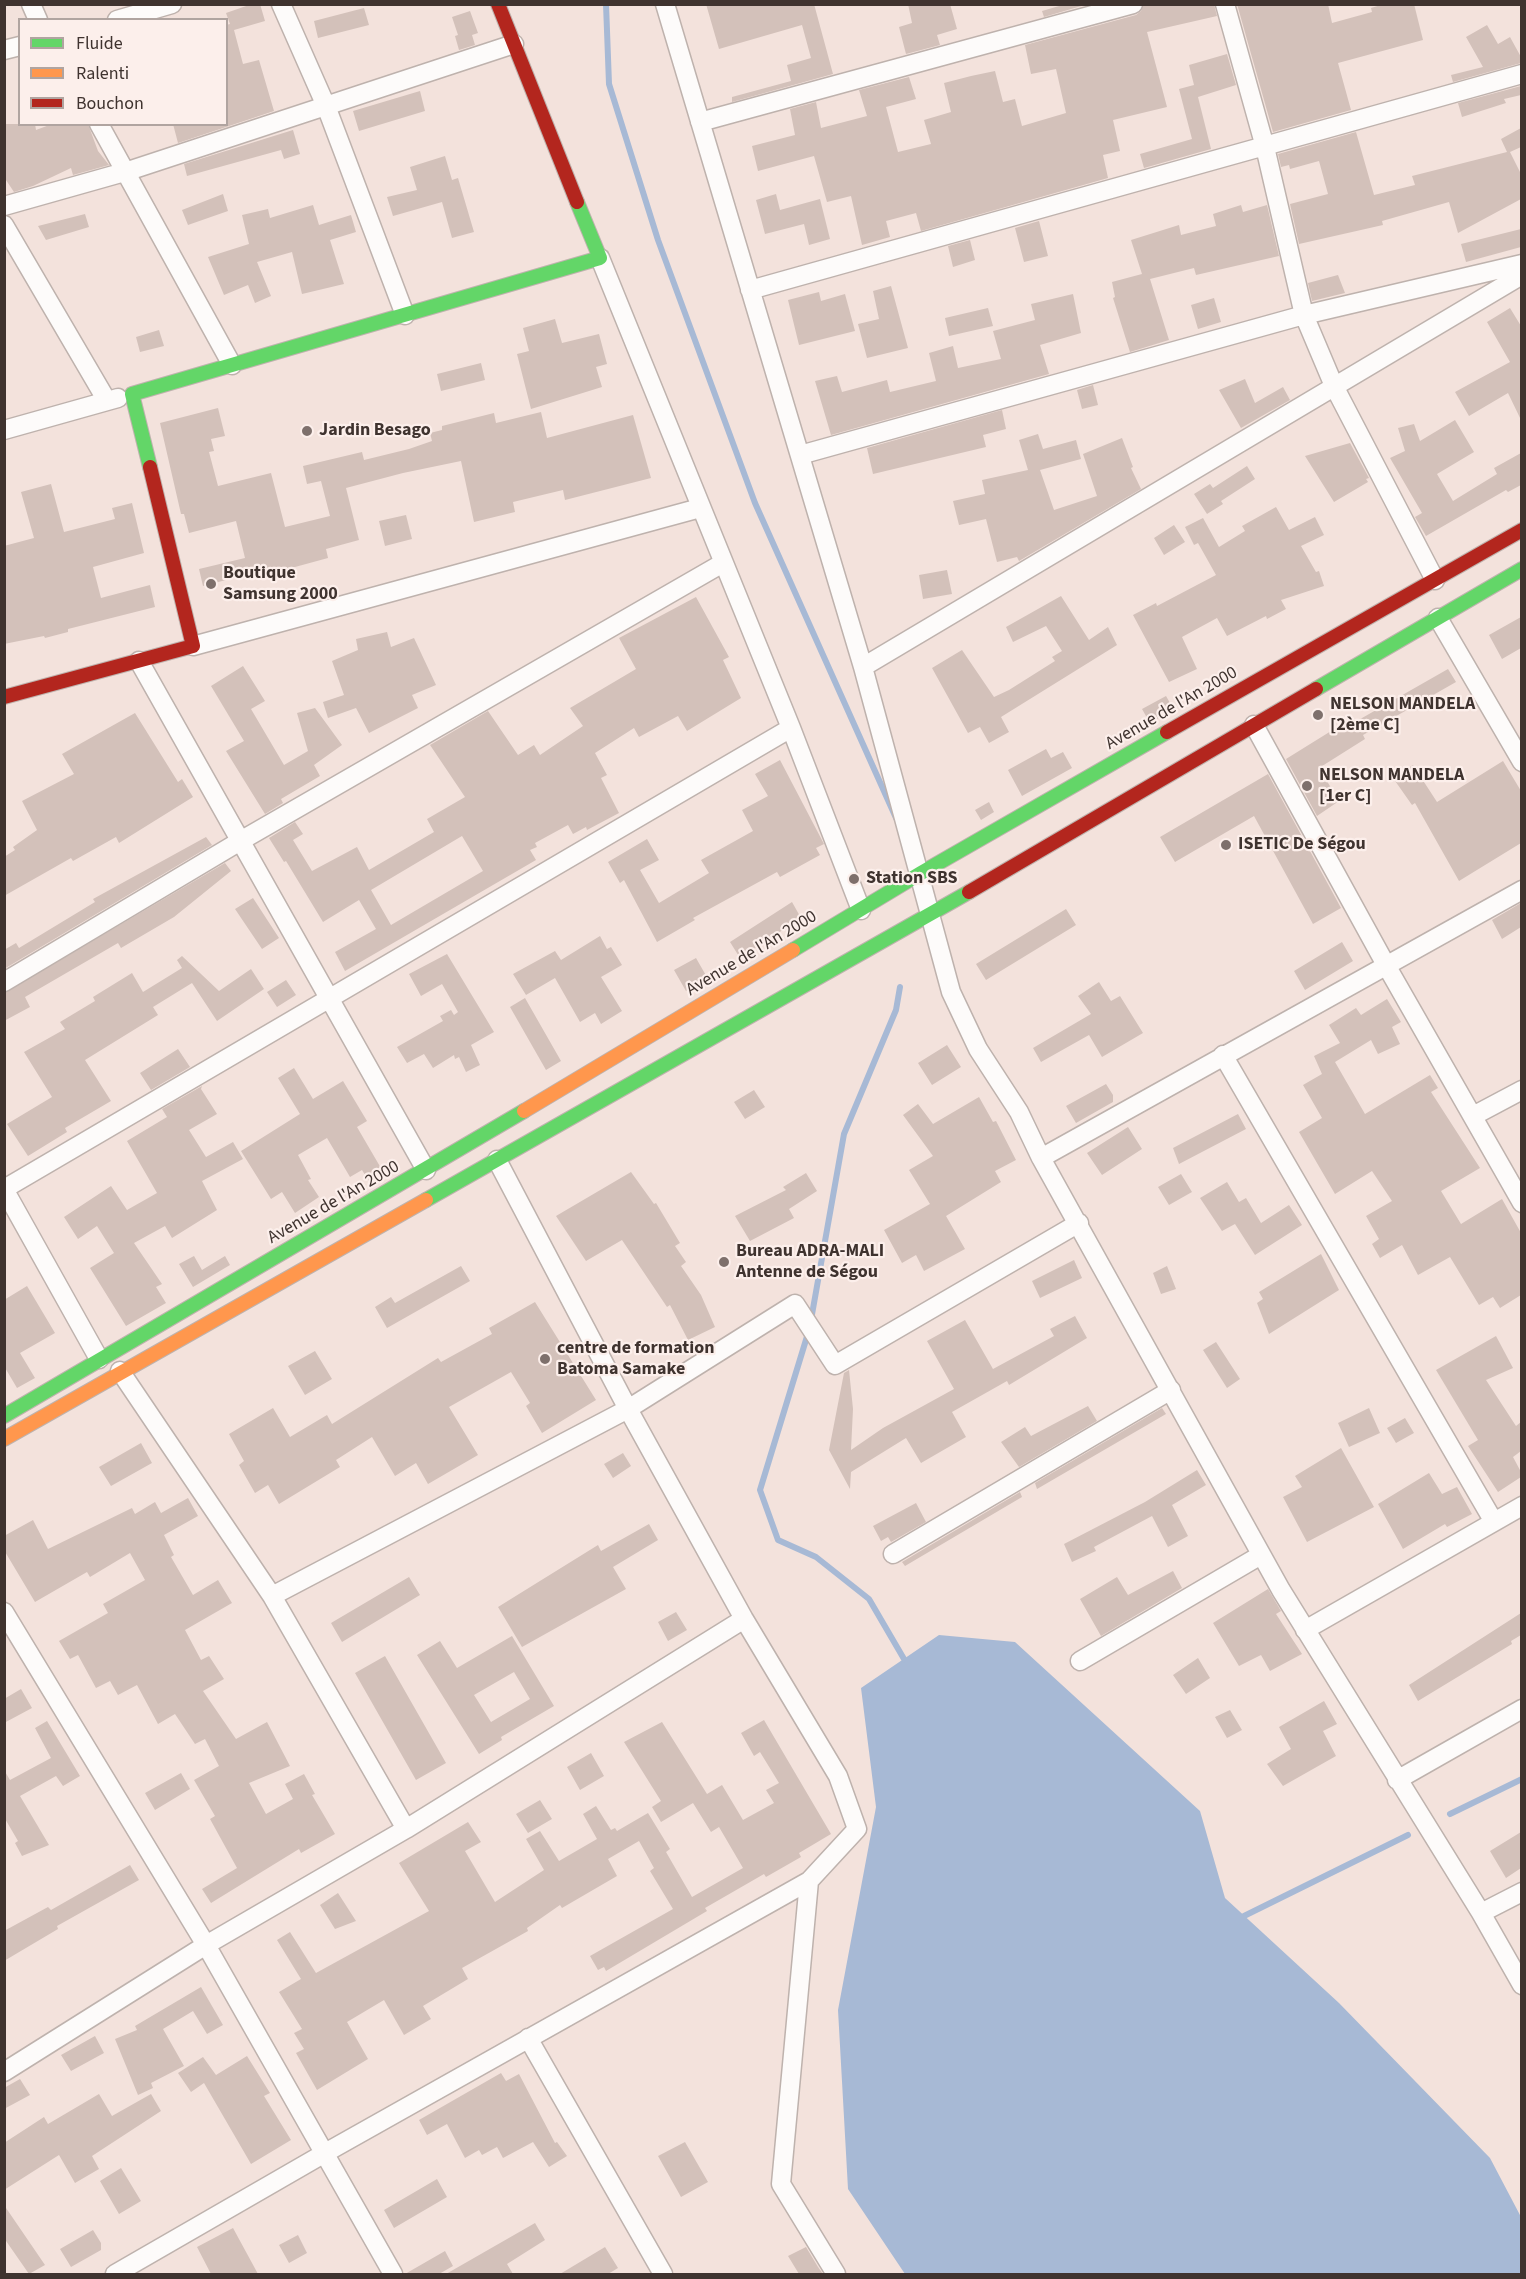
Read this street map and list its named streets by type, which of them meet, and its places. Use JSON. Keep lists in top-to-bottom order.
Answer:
{
  "streets": {
    "main road": ["Avenue de l'An 2000"]
  },
  "places": [
    "Jardin Besago",
    "Boutique Samsung 2000",
    "NELSON MANDELA [2ème C]",
    "NELSON MANDELA [1er C]",
    "ISETIC De Ségou",
    "Station SBS",
    "Bureau ADRA-MALI Antenne de Ségou",
    "centre de formation Batoma Samake"
  ],
  "legend": ["Fluide", "Ralenti", "Bouchon"]
}
